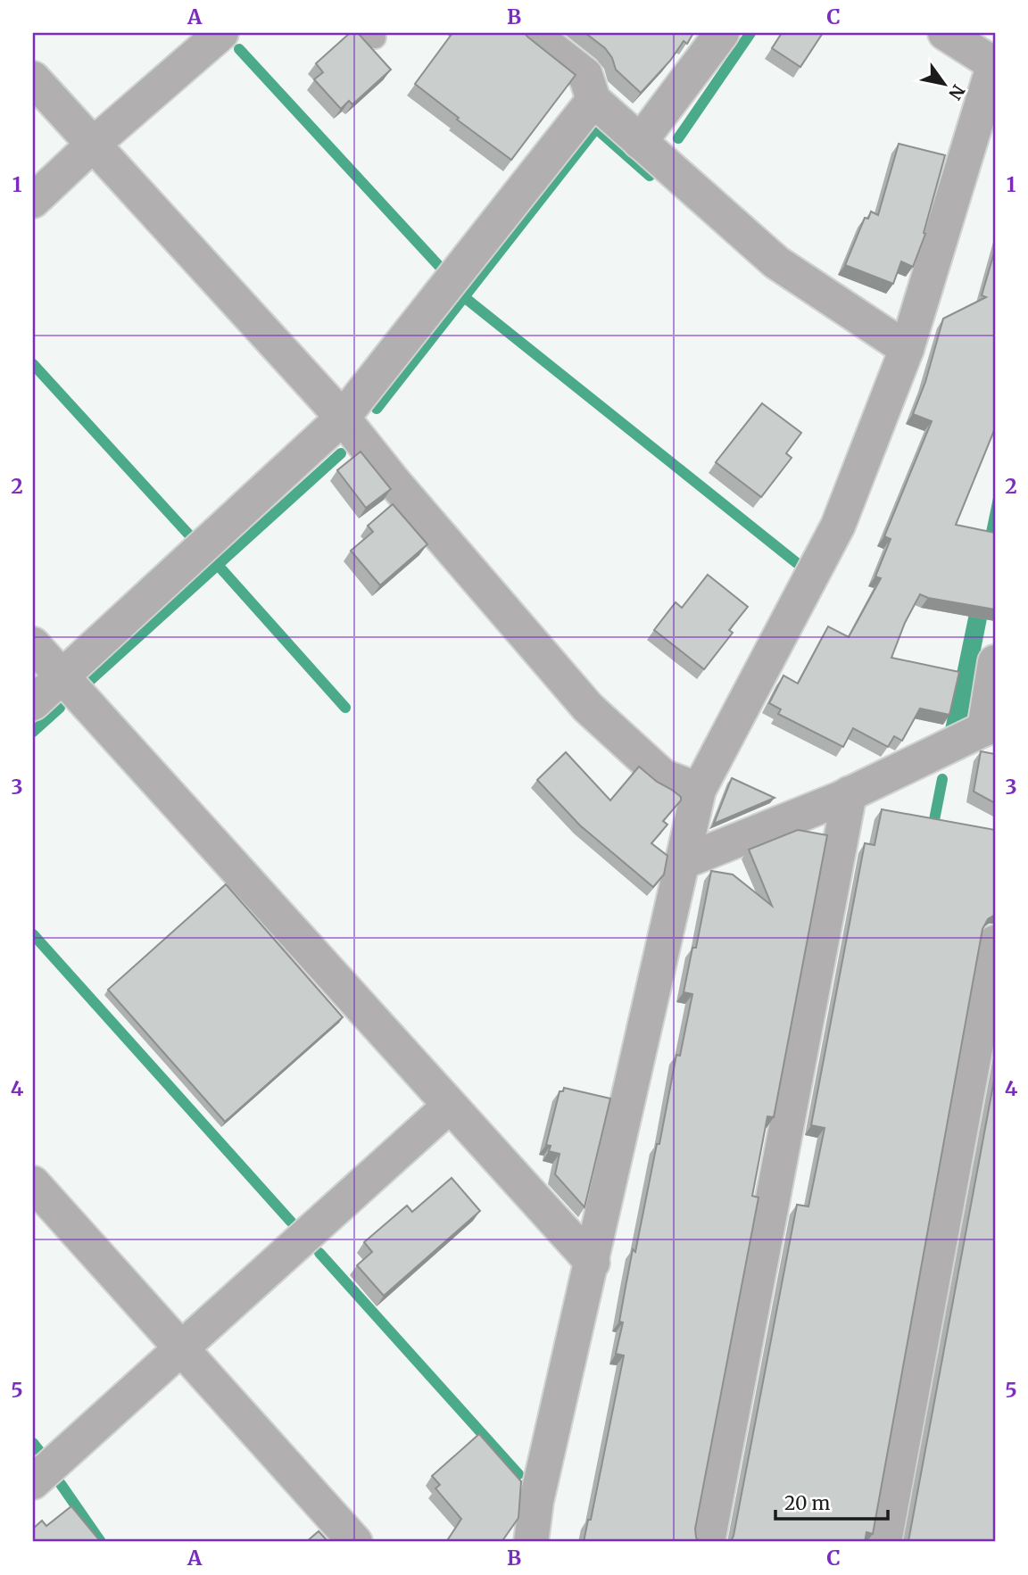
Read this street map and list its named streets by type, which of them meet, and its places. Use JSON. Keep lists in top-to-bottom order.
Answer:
{
  "scale_bar": "20 m",
  "north": "bottom right",
  "grid": {
    "columns": ["A", "B", "C"],
    "rows": [
      "1",
      "2",
      "3",
      "4",
      "5"
    ]
  }
}
